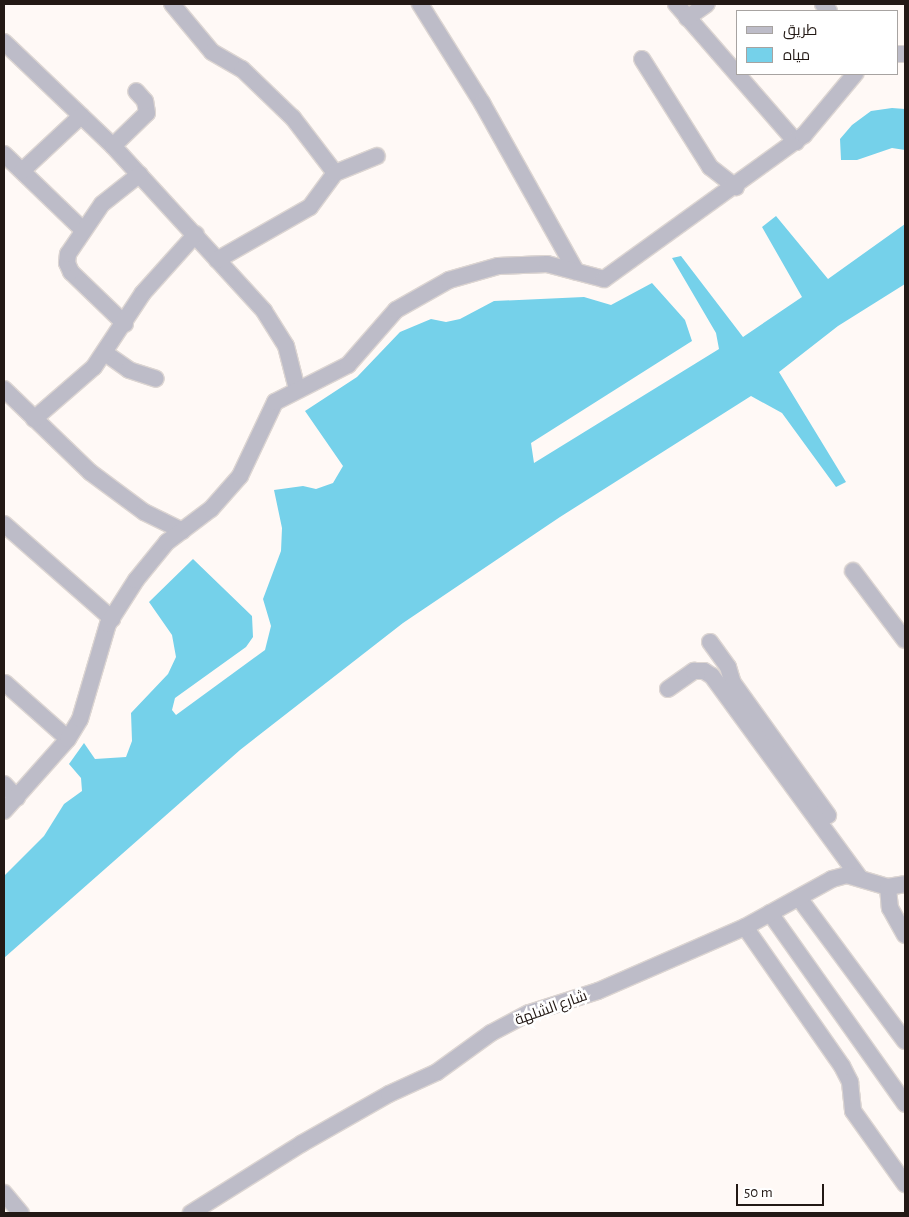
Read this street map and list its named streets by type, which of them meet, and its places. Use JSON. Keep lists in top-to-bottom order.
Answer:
{
  "streets": {
    "street": ["شارع الشلهة"]
  },
  "legend": ["طريق", "مياه"],
  "scale_bar": "50 m"
}
